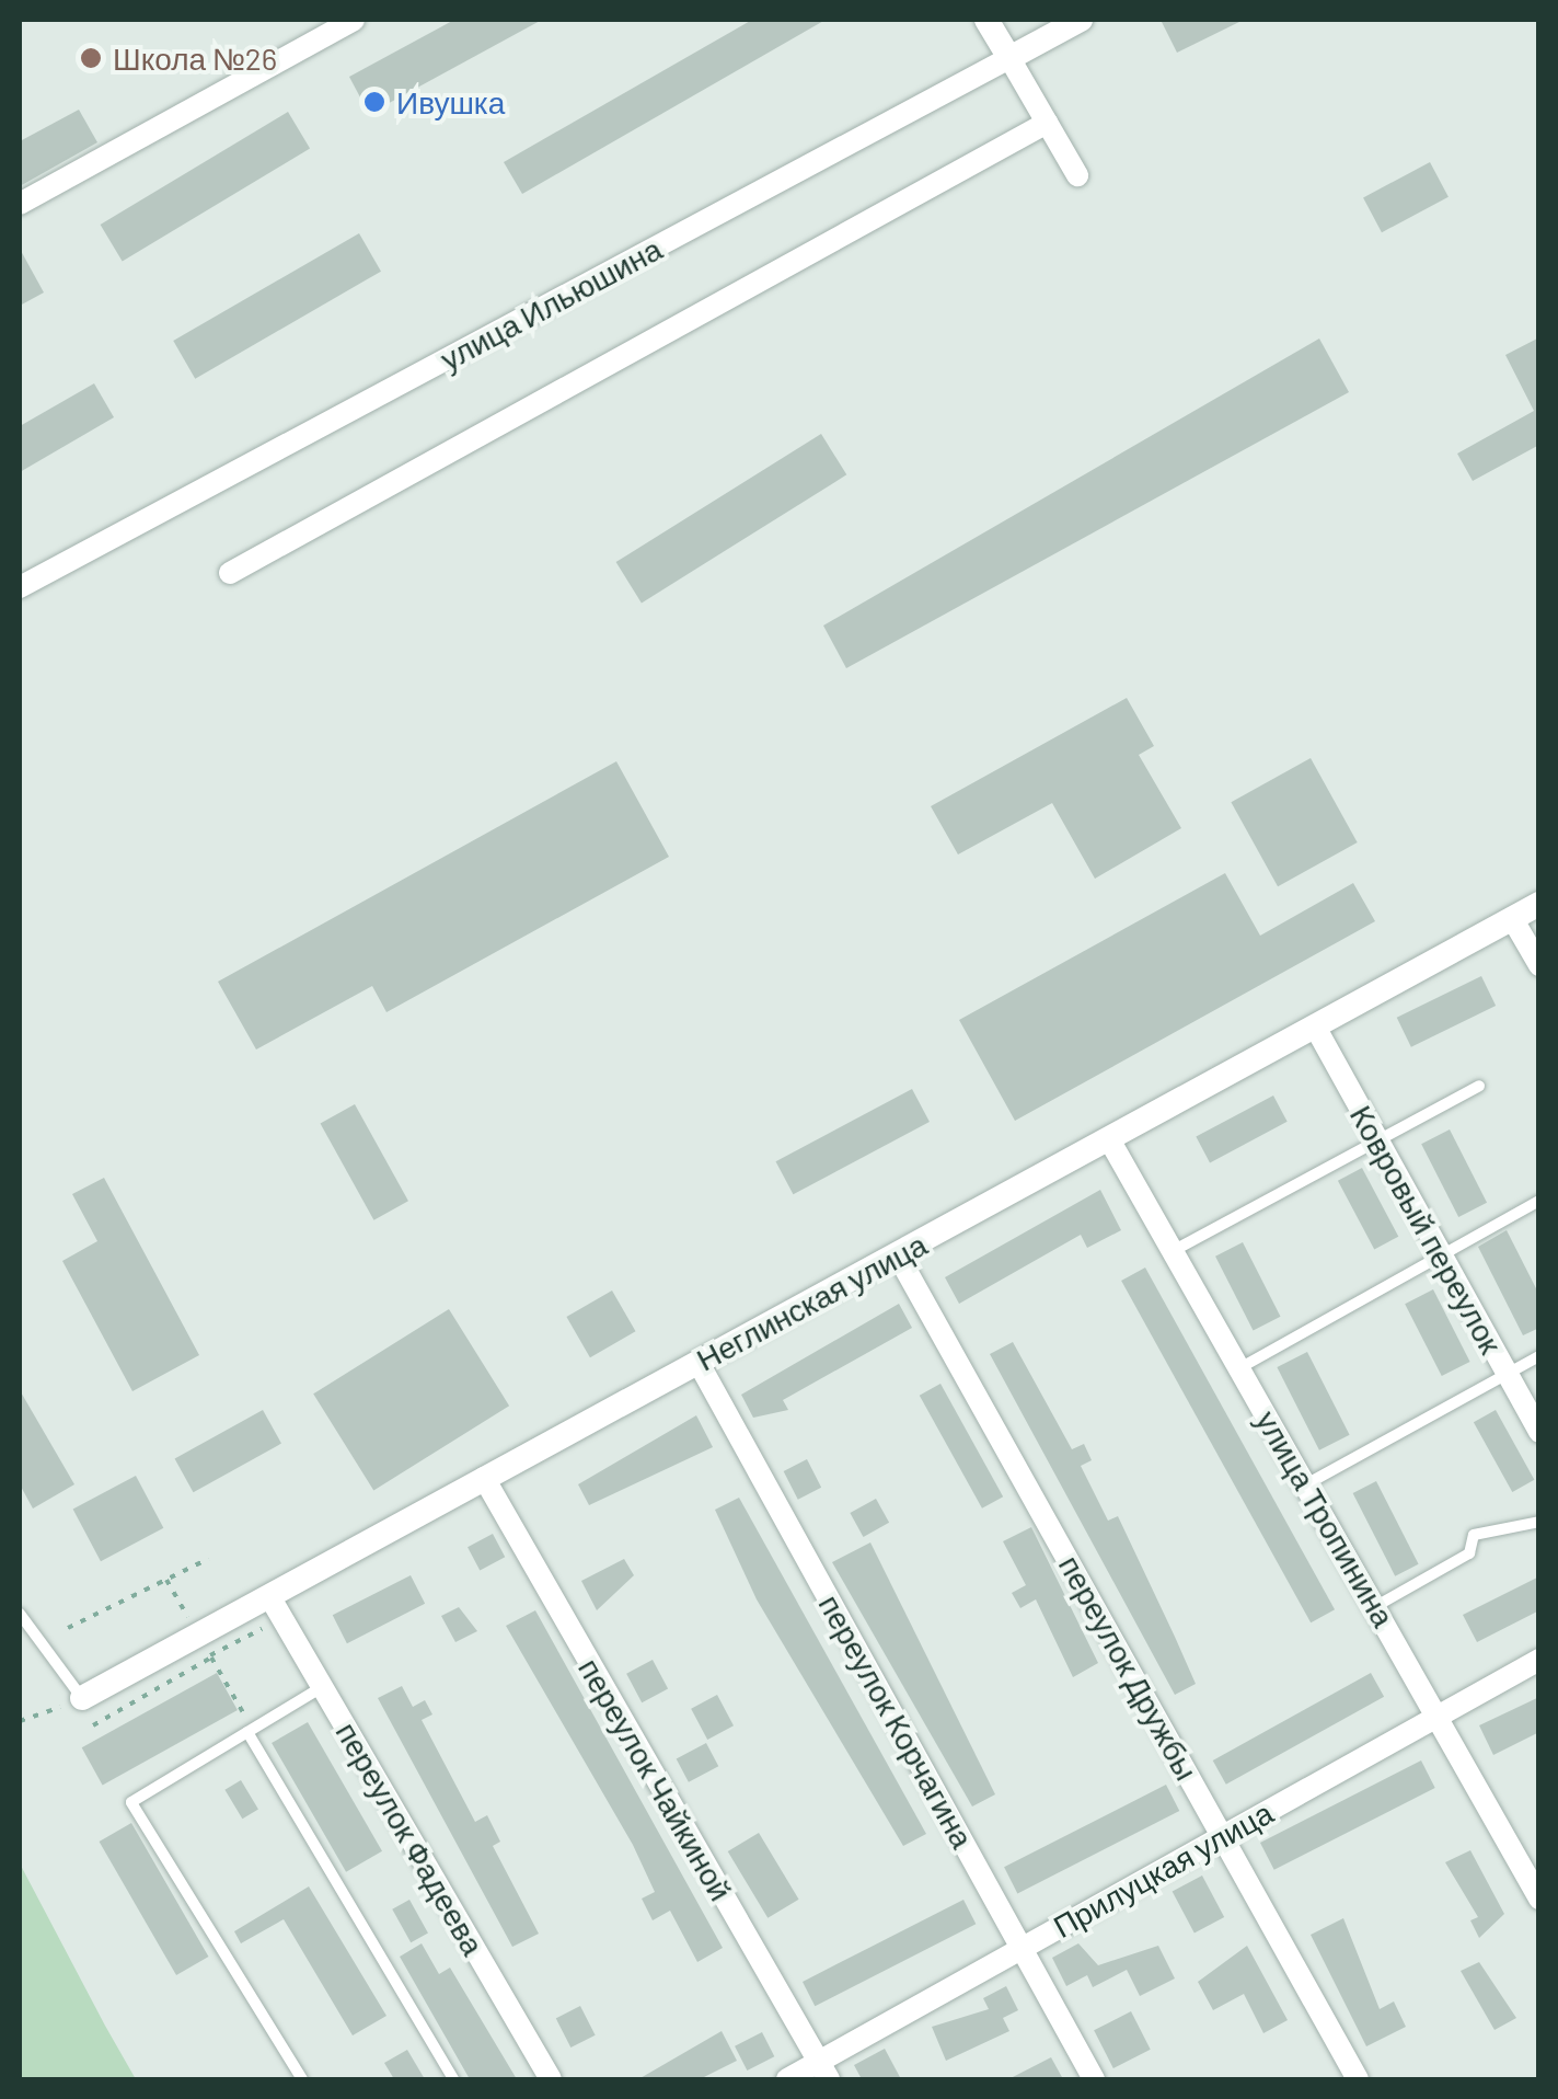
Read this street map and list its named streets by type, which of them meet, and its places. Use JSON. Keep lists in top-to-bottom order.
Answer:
{
  "streets": {
    "street": [
      "улица Ильюшина",
      "Ковровый переулок",
      "Неглинская улица",
      "улица Тропинина",
      "переулок Дружбы",
      "переулок Корчагина",
      "переулок Чайкиной",
      "переулок Фадеева",
      "Прилуцкая улица"
    ]
  },
  "crossings": [
    ["Ковровый переулок", "Неглинская улица"],
    ["Неглинская улица", "улица Тропинина"],
    ["Неглинская улица", "переулок Дружбы"],
    ["Неглинская улица", "переулок Корчагина"],
    ["Неглинская улица", "переулок Чайкиной"],
    ["Неглинская улица", "переулок Фадеева"],
    ["улица Тропинина", "Прилуцкая улица"],
    ["переулок Дружбы", "Прилуцкая улица"],
    ["переулок Корчагина", "Прилуцкая улица"],
    ["переулок Чайкиной", "Прилуцкая улица"]
  ],
  "places": ["Школа №26", "Ивушка"]
}
